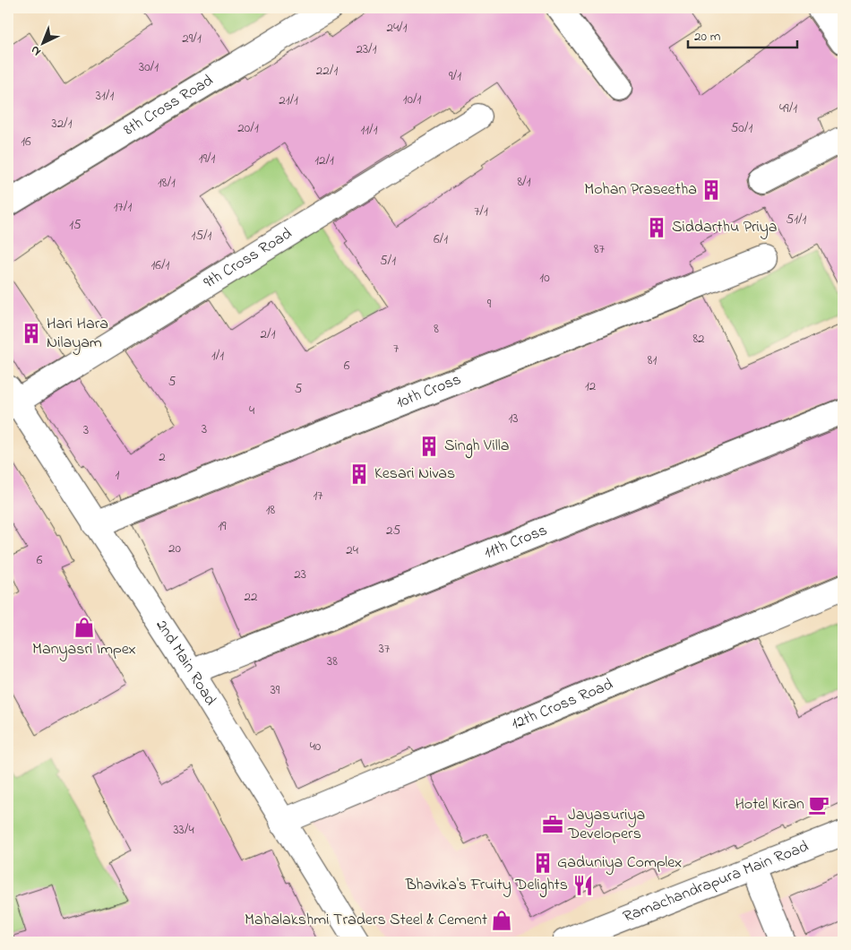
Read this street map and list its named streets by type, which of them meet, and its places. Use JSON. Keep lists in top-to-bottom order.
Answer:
{
  "streets": {
    "street": [
      "8th Cross Road",
      "9th Cross Road",
      "10th Cross",
      "11th Cross",
      "2nd Main Road",
      "12th Cross Road",
      "Ramachandrapura Main Road"
    ]
  },
  "crossings": [
    ["9th Cross Road", "2nd Main Road"],
    ["10th Cross", "2nd Main Road"],
    ["11th Cross", "2nd Main Road"],
    ["2nd Main Road", "12th Cross Road"]
  ],
  "places": {
    "building": [
      "Mohan Praseetha",
      "Siddarthu Priya",
      "Hari Hara Nilayam",
      "Singh Villa",
      "Kesari Nivas",
      "Gaduniya Complex"
    ],
    "shop": ["Manyasri Impex", "Mahalakshmi Traders Steel & Cement"],
    "cafe": ["Hotel Kiran"],
    "office": ["Jayasuriya Developers"],
    "restaurant": ["Bhavika's Fruity Delights"]
  },
  "house_numbers": [
    "24/1",
    "29/1",
    "23/1",
    "30/1",
    "22/1",
    "9/1",
    "31/1",
    "10/1",
    "21/1",
    "49/1",
    "32/1",
    "20/1",
    "50/1",
    "11/1",
    "16",
    "19/1",
    "12/1",
    "8/1",
    "18/1",
    "17/1",
    "7/1",
    "51/1",
    "15",
    "15/1",
    "6/1",
    "87",
    "5/1",
    "16/1",
    "10",
    "9",
    "8",
    "2/1",
    "82",
    "7",
    "1/1",
    "81",
    "6",
    "5",
    "12",
    "5",
    "4",
    "13",
    "3",
    "3",
    "2",
    "1",
    "17",
    "18",
    "19",
    "25",
    "20",
    "24",
    "6",
    "23",
    "22",
    "37",
    "38",
    "39",
    "40",
    "33/4"
  ],
  "scale_bar": "20 m",
  "north": "bottom left"
}
